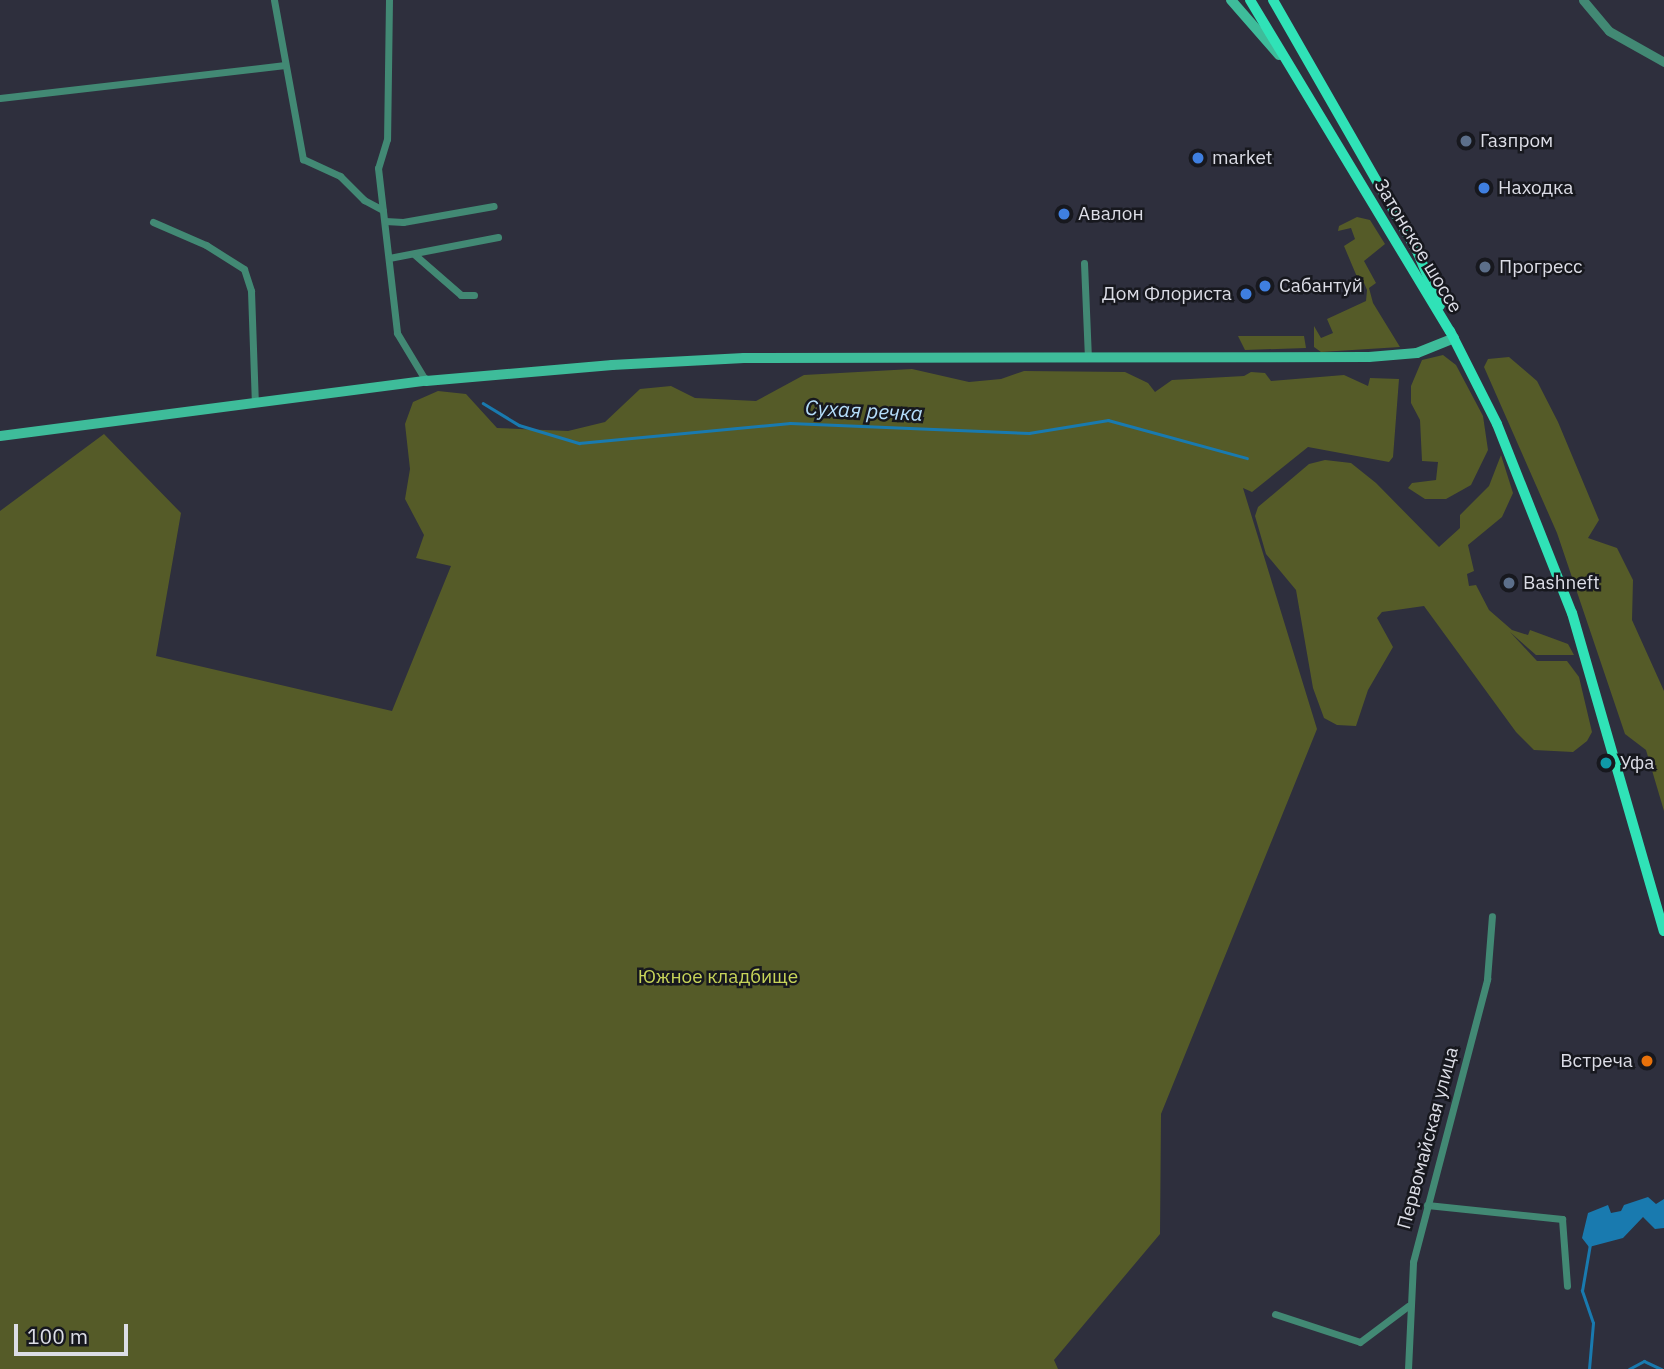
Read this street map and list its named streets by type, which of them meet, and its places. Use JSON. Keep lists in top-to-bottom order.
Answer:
{
  "streets": {
    "main road": ["Затонское шоссе"],
    "street": ["Первомайская улица"]
  },
  "water": ["Сухая речка"],
  "parks": ["Южное кладбище"],
  "places": [
    "Газпром",
    "market",
    "Находка",
    "Авалон",
    "Прогресс",
    "Сабантуй",
    "Дом Флориста",
    "Bashneft",
    "Уфа",
    "Встреча"
  ],
  "scale_bar": "100 m"
}
